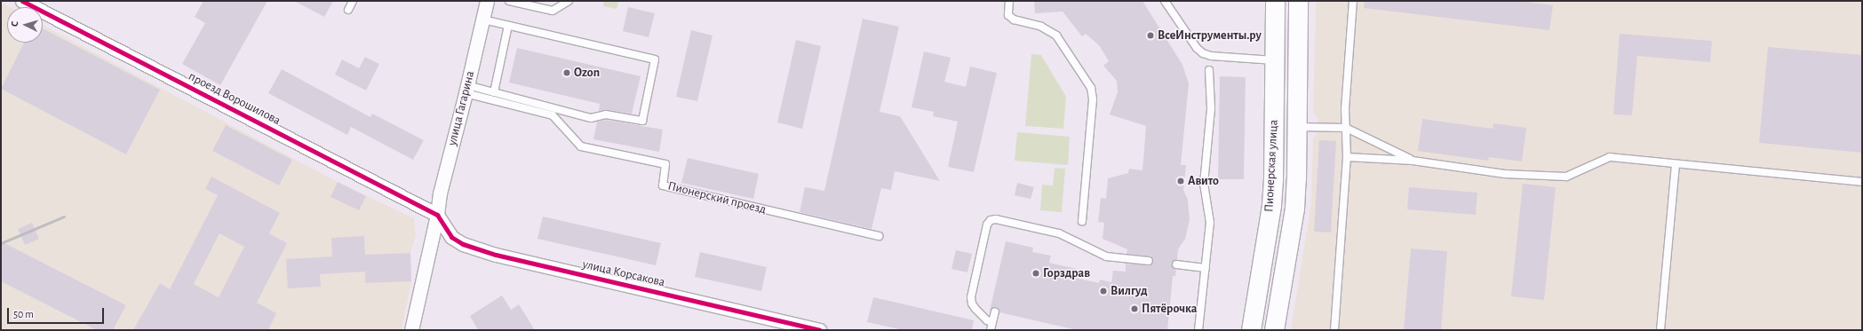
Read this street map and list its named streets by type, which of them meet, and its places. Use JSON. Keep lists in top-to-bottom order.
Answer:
{
  "streets": {
    "main road": ["Пионерская улица"],
    "street": ["проезд Ворошилова", "улица Гагарина", "улица Корсакова"],
    "lane": ["Пионерский проезд"]
  },
  "crossings": [
    ["проезд Ворошилова", "улица Гагарина"],
    ["проезд Ворошилова", "улица Корсакова"],
    ["улица Гагарина", "Пионерский проезд"],
    ["улица Гагарина", "улица Корсакова"]
  ],
  "places": [
    "ВсеИнструменты.ру",
    "Ozon",
    "Авито",
    "Горздрав",
    "Вилгуд",
    "Пятёрочка"
  ],
  "scale_bar": "50 m",
  "north": "left"
}
